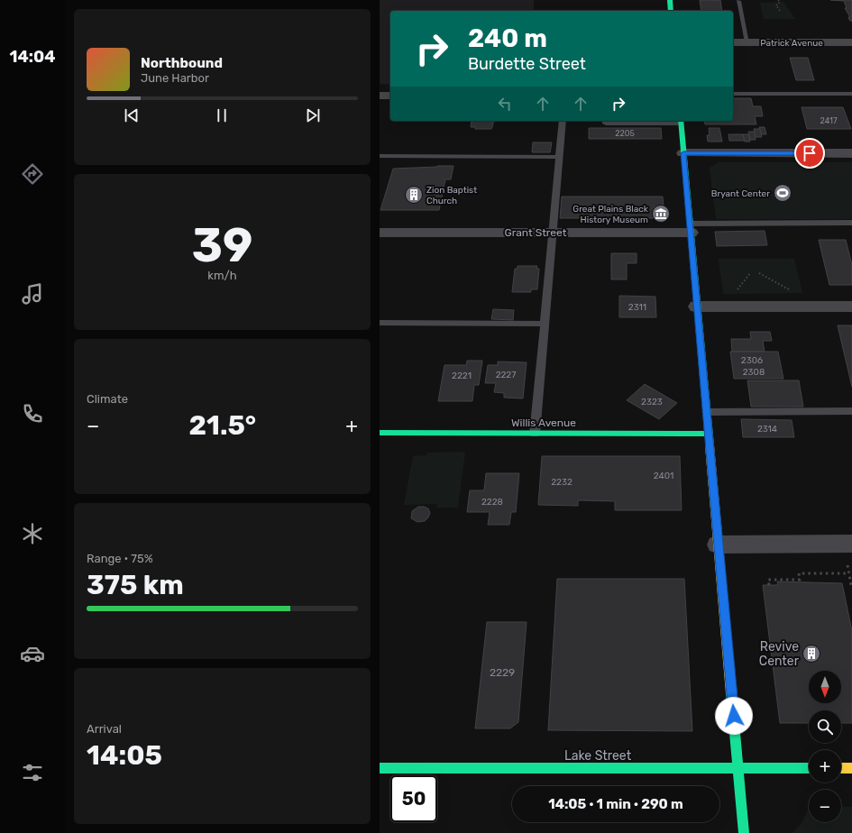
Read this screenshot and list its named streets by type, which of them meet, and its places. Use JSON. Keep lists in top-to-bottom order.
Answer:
{
  "streets": {
    "main road": ["Willis Avenue", "Lake Street"],
    "street": ["Patrick Avenue", "Grant Street"]
  },
  "places": {
    "sports": ["Bryant Center"],
    "building": ["Zion Baptist Church", "Revive Center"],
    "museum": ["Great Plains Black History Museum"]
  },
  "house_numbers": [
    "2417",
    "2205",
    "2311",
    "2306",
    "2308",
    "2227",
    "2221",
    "2323",
    "2314",
    "2401",
    "2232",
    "2228",
    "2229"
  ],
  "north": "bottom",
  "page": {
    "tabs": "14:04",
    "turn": ["240 m", "Burdette Street"],
    "song": ["Northbound", "June Harbor"],
    "tile": [
      ["39", "km/h"],
      "Climate",
      ["Range · 75%", "375 km"],
      ["Arrival", "14:05"]
    ],
    "heat": ["−", "21.5°", "+"],
    "map_buttons": ["+", "−"],
    "limit": "50",
    "trip": "14:05 · 1 min · 290 m"
  }
}
